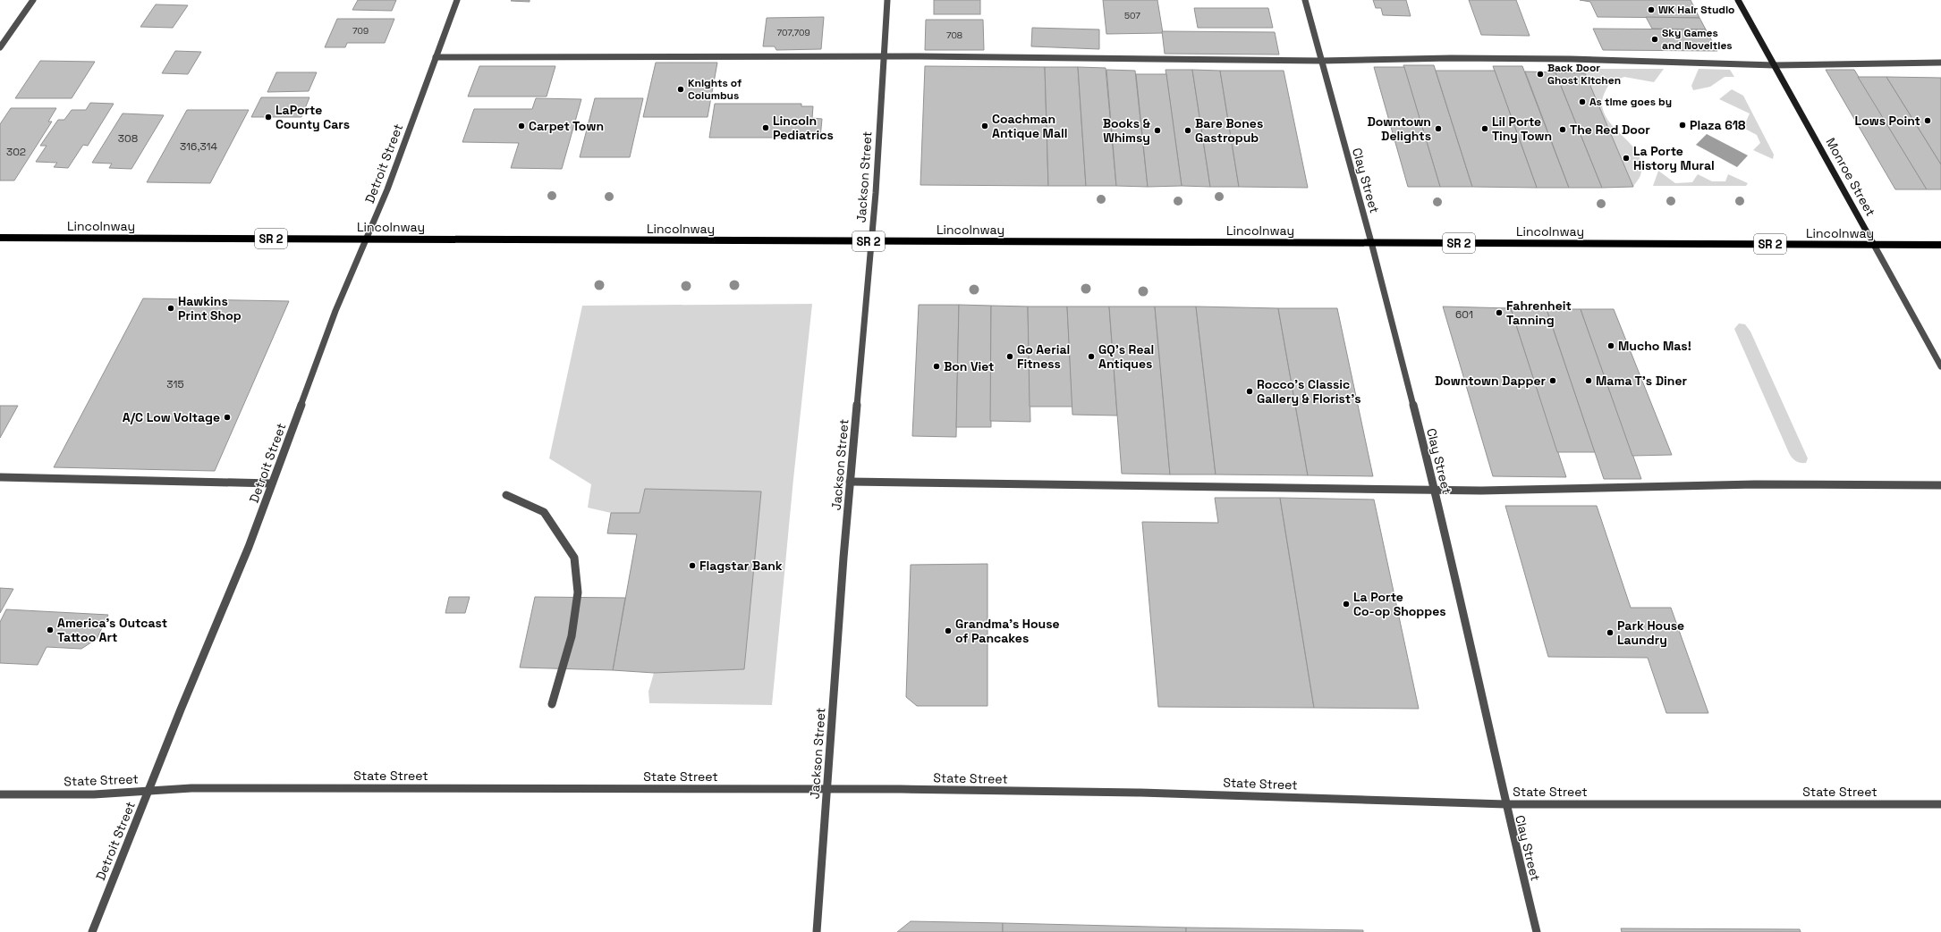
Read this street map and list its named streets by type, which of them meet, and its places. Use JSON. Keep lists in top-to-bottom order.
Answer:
{
  "streets": {
    "main road": ["Monroe Street", "Lincolnway", "SR 2"],
    "street": [
      "Detroit Street",
      "Jackson Street",
      "Clay Street",
      "State Street"
    ]
  },
  "crossings": [
    ["Detroit Street", "Lincolnway"],
    ["Detroit Street", "State Street"],
    ["Jackson Street", "Lincolnway"],
    ["Jackson Street", "State Street"],
    ["Monroe Street", "Lincolnway"],
    ["Clay Street", "Lincolnway"],
    ["Clay Street", "State Street"]
  ],
  "places": [
    "WK Hair Studio",
    "Sky Games and Novelties",
    "Back Door Ghost Kitchen",
    "Knights of Columbus",
    "As time goes by",
    "LaPorte County Cars",
    "Lows Point",
    "Plaza 618",
    "Carpet Town",
    "Coachman Antique Mall",
    "Lincoln Pediatrics",
    "Downtown Delights",
    "Lil Porte Tiny Town",
    "The Red Door",
    "Books & Whimsy",
    "Bare Bones Gastropub",
    "La Porte History Mural",
    "Hawkins Print Shop",
    "Fahrenheit Tanning",
    "Mucho Mas!",
    "Go Aerial Fitness",
    "GQ's Real Antiques",
    "Bon Viet",
    "Downtown Dapper",
    "Mama T's Diner",
    "Rocco's Classic Gallery & Florist's",
    "A/C Low Voltage",
    "Flagstar Bank",
    "La Porte Co-op Shoppes",
    "America's Outcast Tattoo Art",
    "Grandma's House of Pancakes",
    "Park House Laundry"
  ],
  "house_numbers": [
    "507",
    "709",
    "707,709",
    "708",
    "308",
    "316,314",
    "302",
    "601",
    "315"
  ]
}
